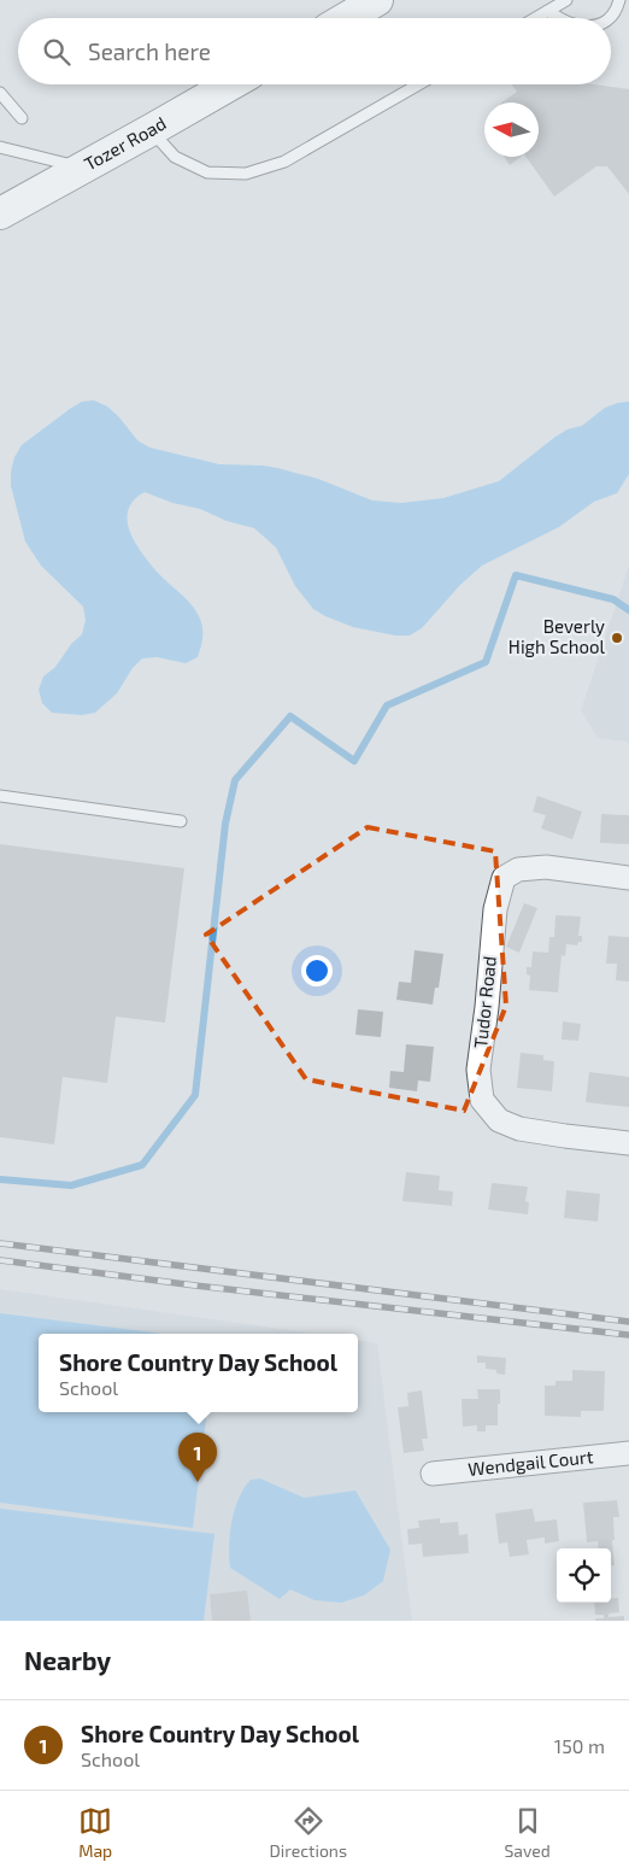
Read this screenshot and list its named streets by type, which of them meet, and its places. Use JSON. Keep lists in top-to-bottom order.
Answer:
{
  "streets": {
    "main road": ["Tozer Road"],
    "street": ["Tudor Road", "Wendgail Court"]
  },
  "places": ["Beverly High School"],
  "north": "left",
  "page": {
    "search": "Search here",
    "popup": ["Shore Country Day School", "School"],
    "pins": "1",
    "heading": "Nearby",
    "list": [
      {
        "mark": "1",
        "name": "Shore Country Day School",
        "note": "School",
        "value": "150 m"
      }
    ],
    "nav": ["Map", "Directions", "Saved"]
  }
}
